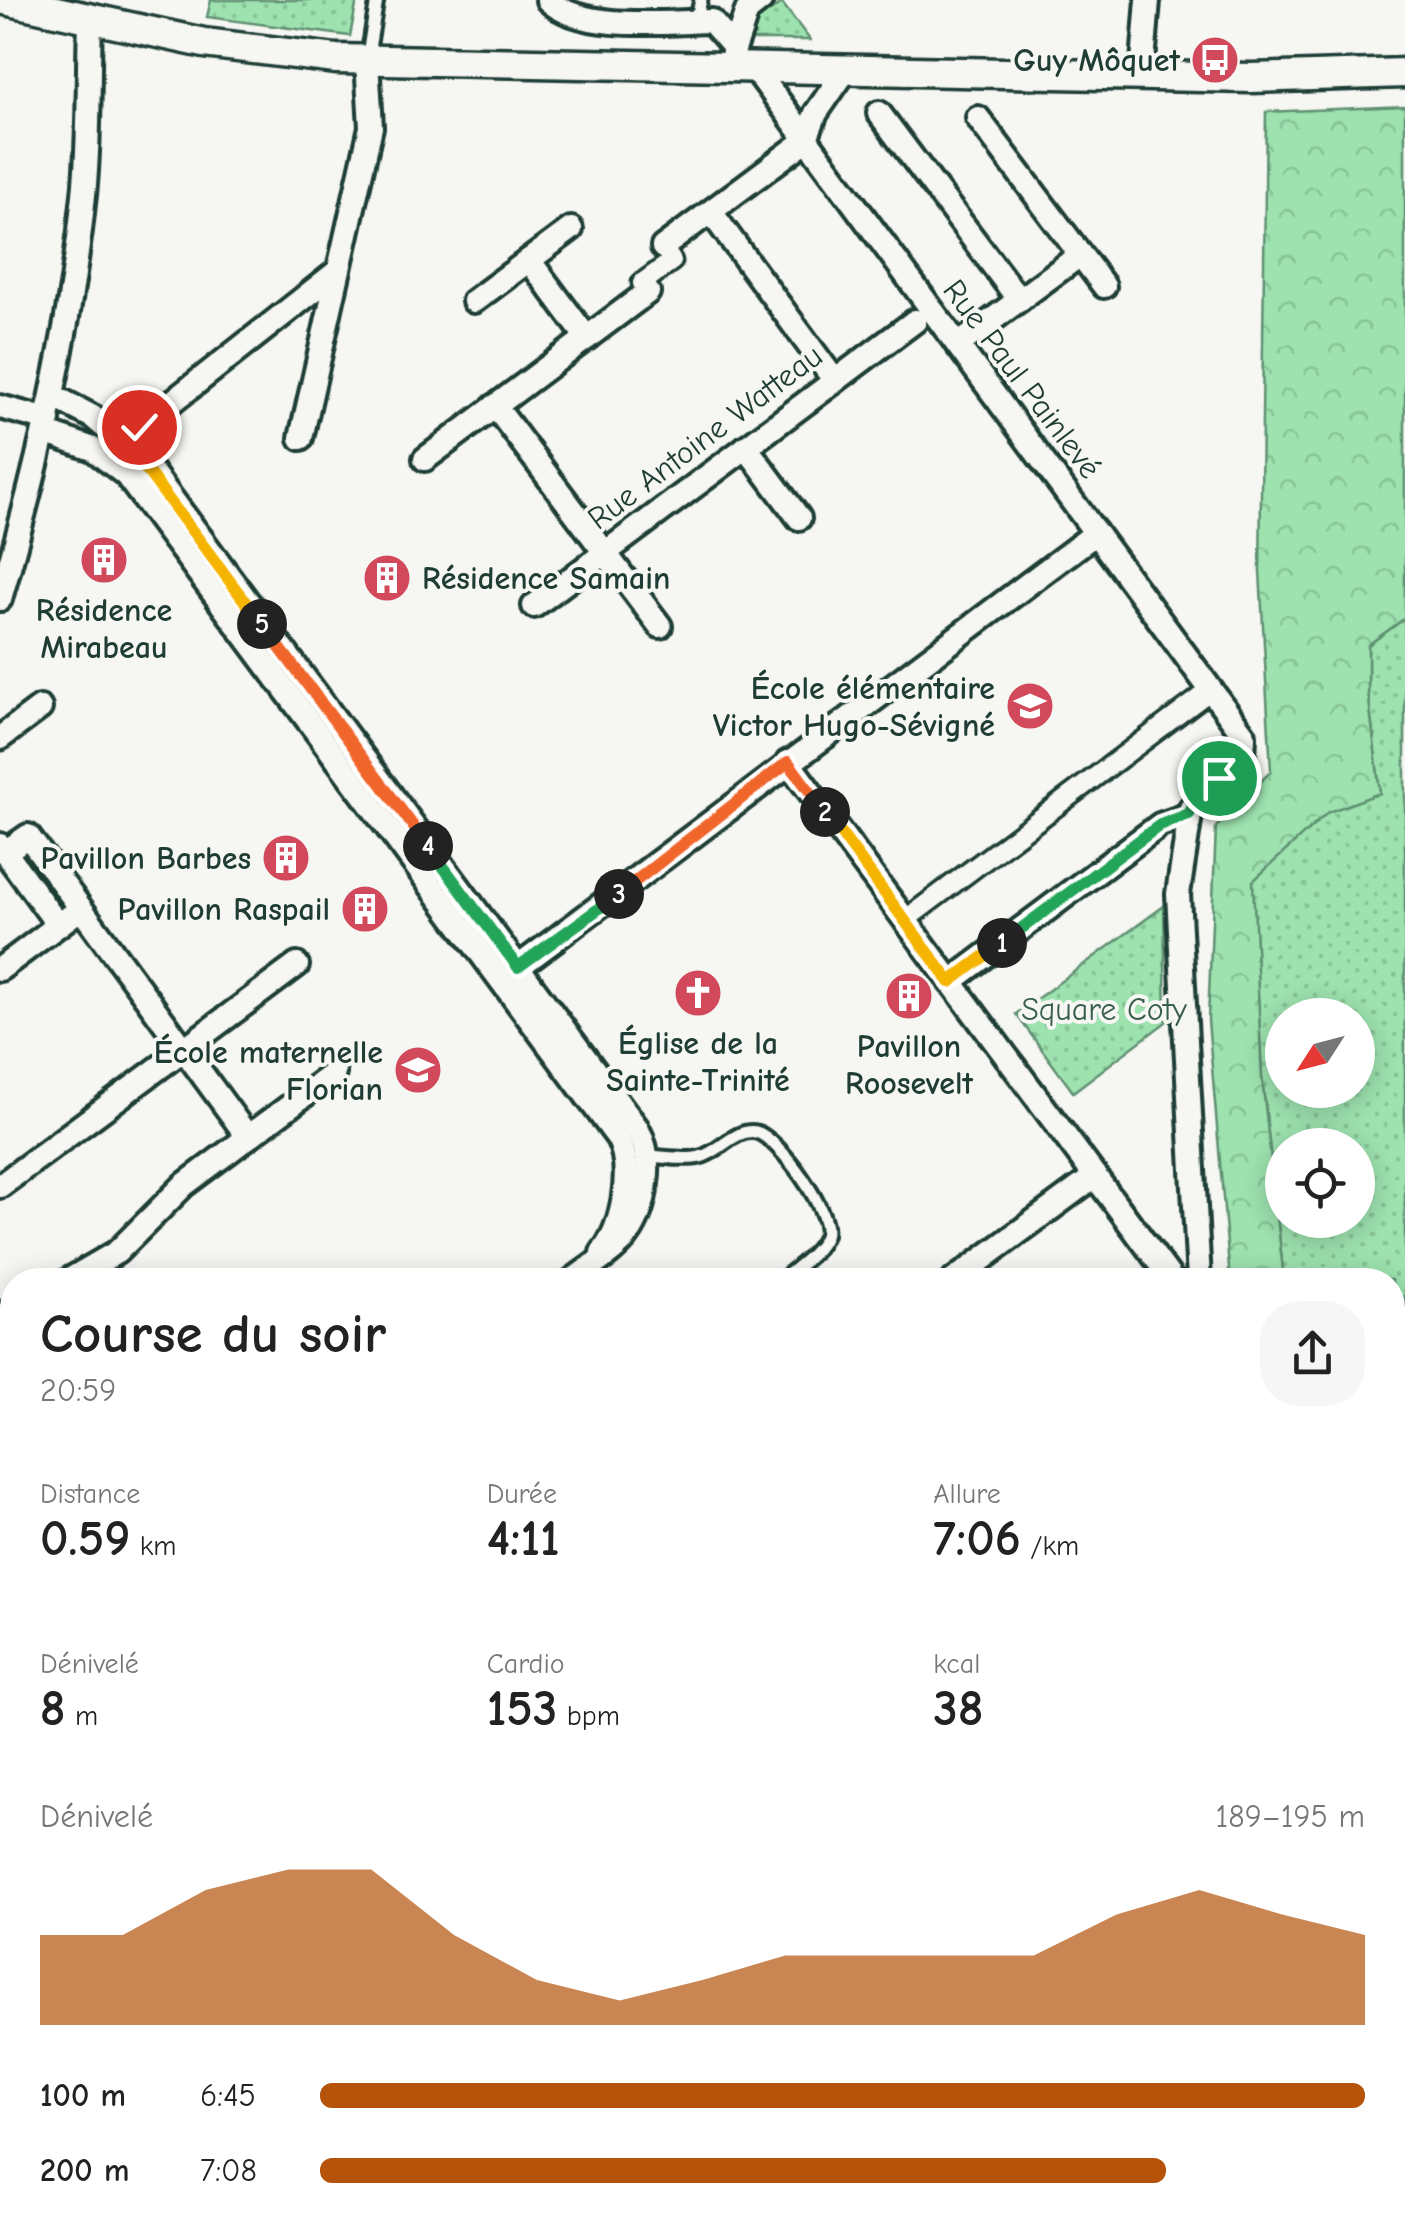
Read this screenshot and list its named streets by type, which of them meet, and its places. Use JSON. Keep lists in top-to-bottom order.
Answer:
{
  "streets": {
    "street": ["Rue Paul Painlevé", "Rue Antoine Watteau"]
  },
  "parks": ["Square Coty"],
  "places": {
    "bus stop": ["Guy Môquet"],
    "building": [
      "Résidence Mirabeau",
      "Résidence Samain",
      "Pavillon Barbes",
      "Pavillon Raspail",
      "Pavillon Roosevelt"
    ],
    "school or university": ["École élémentaire Victor Hugo-Sévigné", "École maternelle Florian"],
    "church": ["Église de la Sainte-Trinité"]
  },
  "north": "bottom left",
  "page": {
    "pins": [
      "5",
      "2",
      "4",
      "3",
      "1"
    ],
    "heading": ["Course du soir", "20:59"],
    "stats": [
      ["Distance", "0.59 km"],
      ["Durée", "4:11"],
      ["Allure", "7:06 /km"],
      ["Dénivelé", "8 m"],
      ["Cardio", "153 bpm"],
      ["kcal", "38"]
    ],
    "chart": ["Dénivelé", "189–195 m"],
    "list": [
      {
        "name": "100 m",
        "note": "6:45"
      },
      {
        "name": "200 m",
        "note": "7:08"
      }
    ]
  }
}
